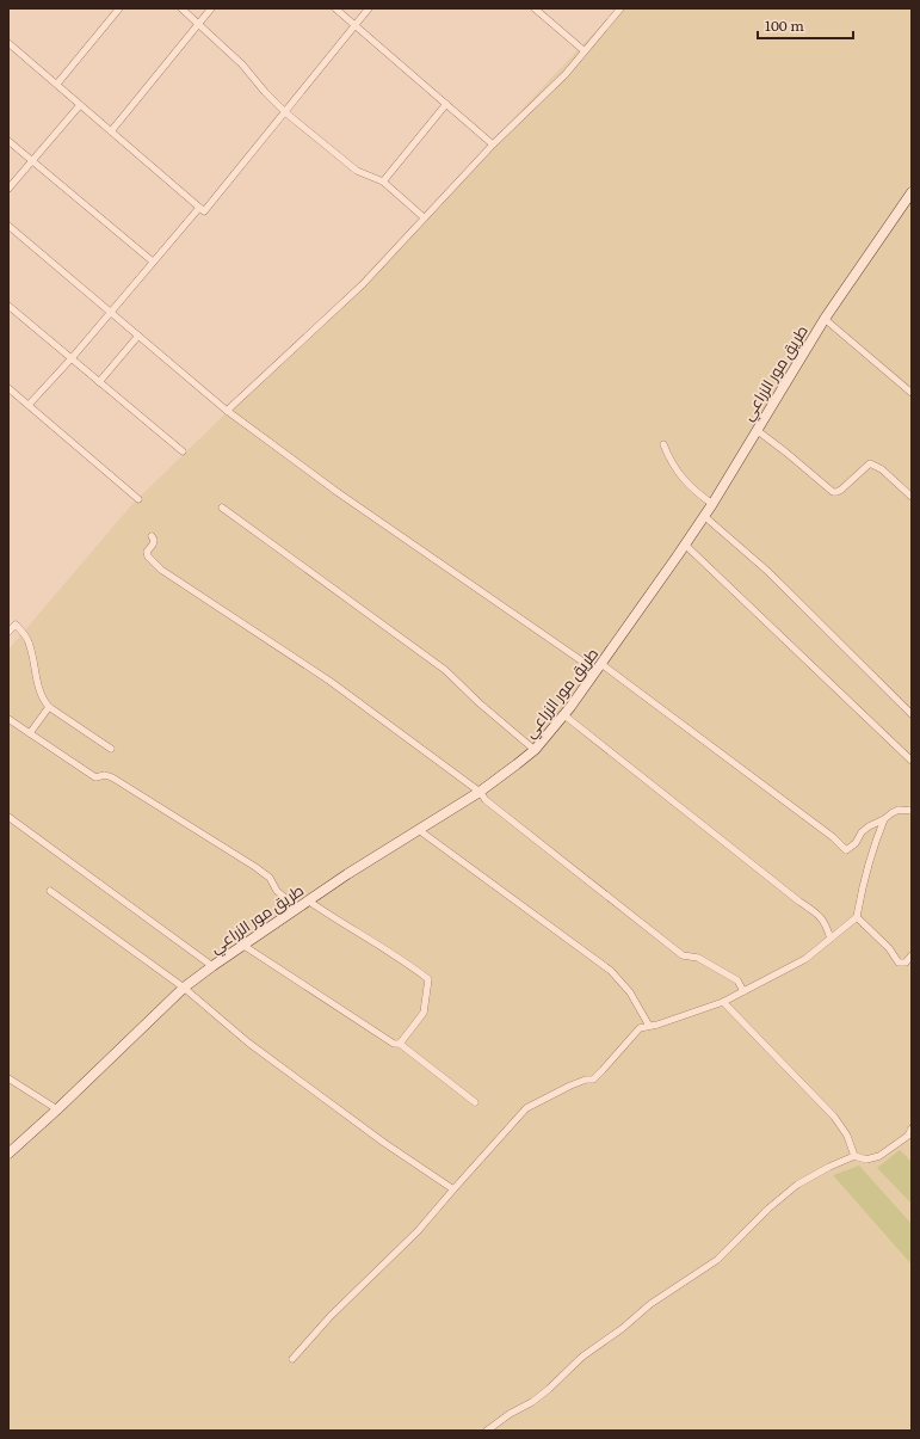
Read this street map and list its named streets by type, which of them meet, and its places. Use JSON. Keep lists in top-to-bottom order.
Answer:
{
  "streets": {
    "street": ["طريق مور الزراعي"]
  },
  "scale_bar": "100 m"
}
